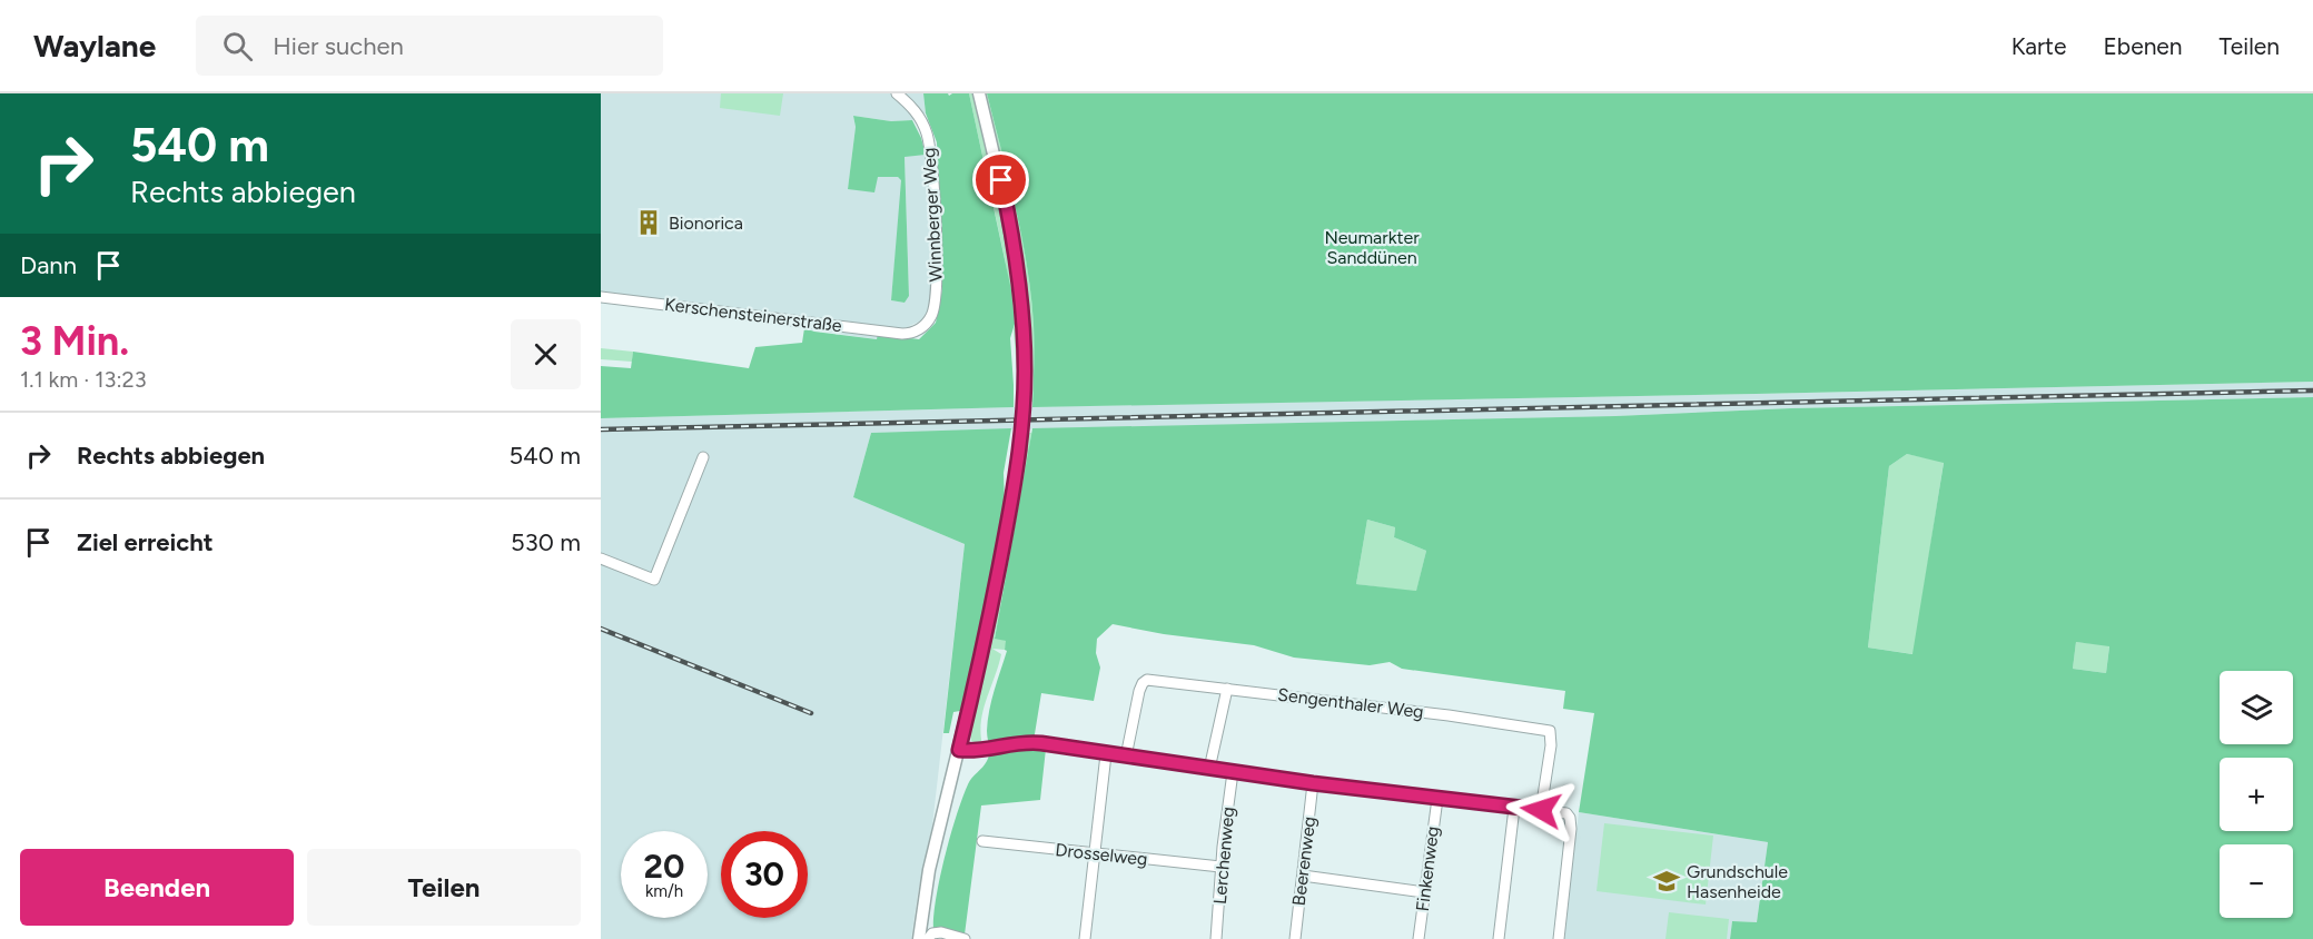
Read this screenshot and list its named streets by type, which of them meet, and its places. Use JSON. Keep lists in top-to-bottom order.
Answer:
{
  "streets": {
    "street": [
      "Winnberger Weg",
      "Kerschensteinerstraße",
      "Sengenthaler Weg",
      "Drosselweg",
      "Lerchenweg",
      "Beerenweg",
      "Finkenweg"
    ]
  },
  "crossings": [
    ["Winnberger Weg", "Kerschensteinerstraße"],
    ["Drosselweg", "Lerchenweg"]
  ],
  "parks": ["Neumarkter Sanddünen"],
  "places": {
    "building": ["Bionorica"],
    "school or university": ["Grundschule Hasenheide"]
  },
  "page": {
    "header": "Waylane",
    "search": "Hier suchen",
    "nav": ["Karte", "Ebenen", "Teilen"],
    "turn": ["540 m", "Rechts abbiegen"],
    "then": "Dann",
    "heading": ["3 Min.", "1.1 km · 13:23"],
    "list": [
      {
        "name": "Rechts abbiegen",
        "value": "540 m"
      },
      {
        "name": "Ziel erreicht",
        "value": "530 m"
      }
    ],
    "map_buttons": ["+", "−"],
    "speed": "20 km/h",
    "limit": "30",
    "buttons": ["Beenden", "Teilen"]
  }
}
